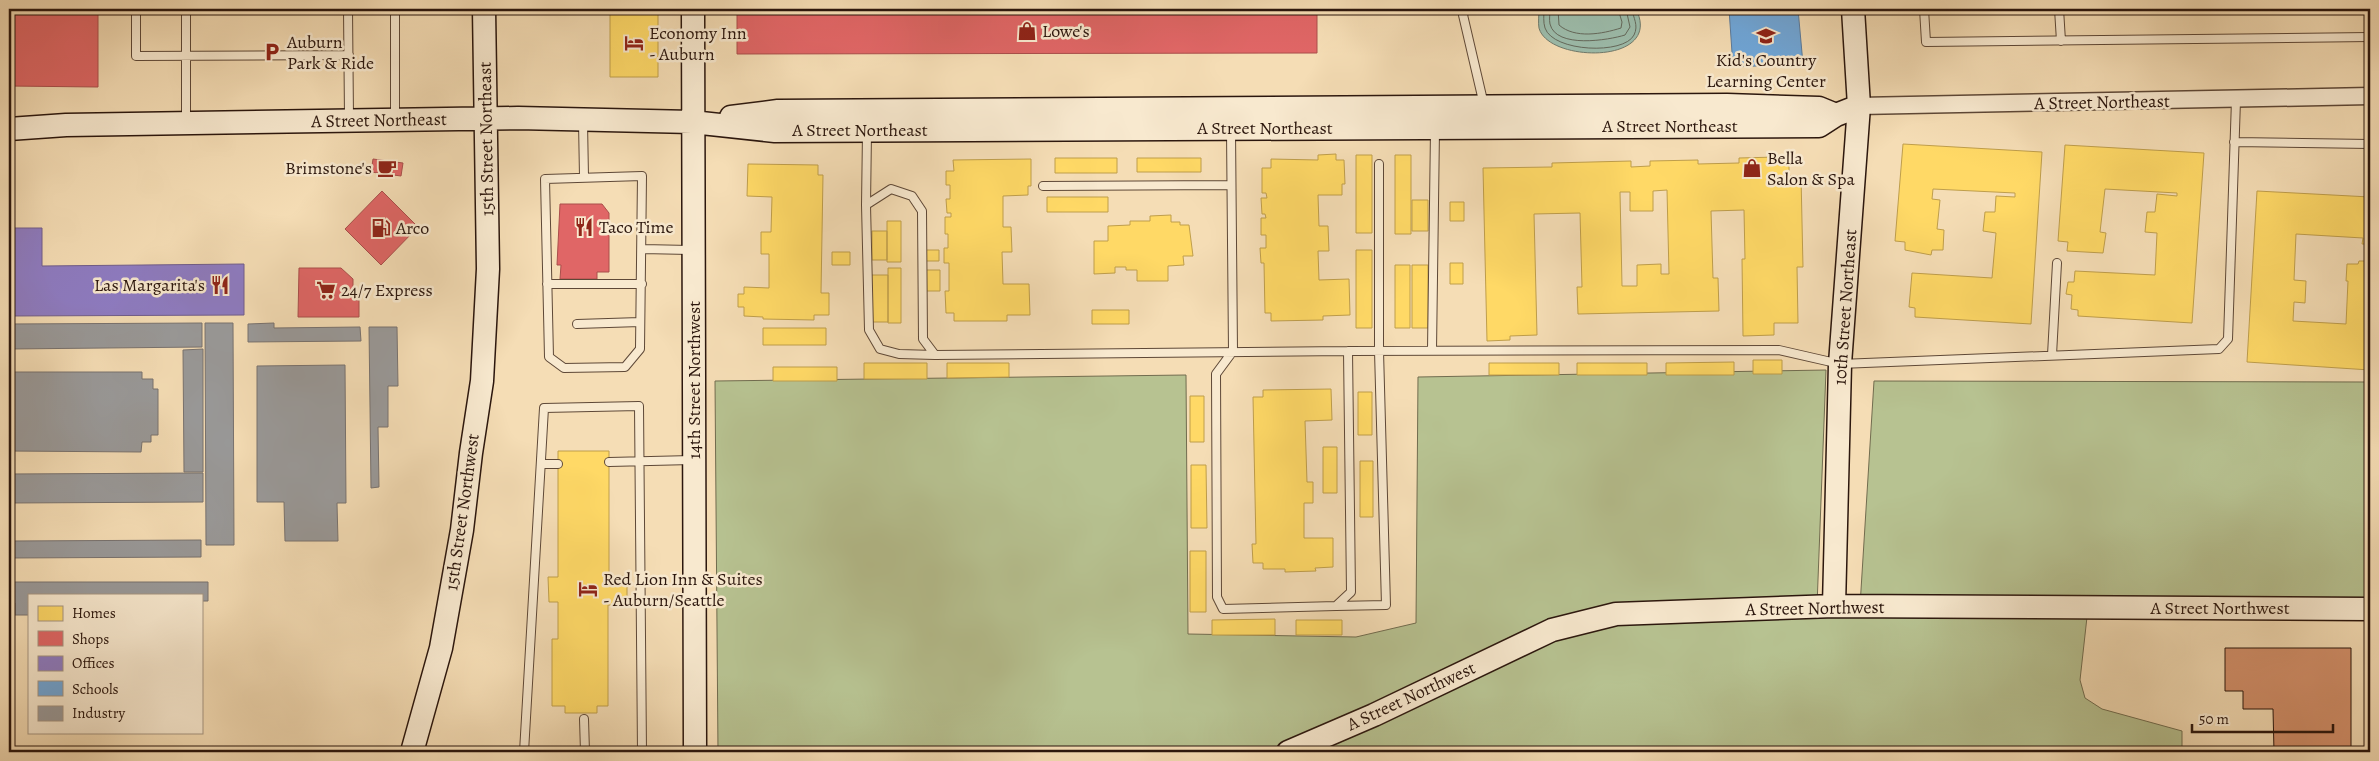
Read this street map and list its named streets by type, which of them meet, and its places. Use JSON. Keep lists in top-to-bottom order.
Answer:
{
  "streets": {
    "street": [
      "A Street Northeast",
      "15th Street Northeast",
      "10th Street Northeast",
      "14th Street Northwest",
      "15th Street Northwest",
      "A Street Northwest"
    ]
  },
  "crossings": [
    ["A Street Northeast", "15th Street Northeast"],
    ["A Street Northeast", "10th Street Northeast"],
    ["A Street Northeast", "14th Street Northwest"],
    ["15th Street Northeast", "15th Street Northwest"],
    ["10th Street Northeast", "A Street Northwest"]
  ],
  "places": {
    "shop": ["Lowe's", "Bella Salon & Spa"],
    "school or university": ["Kid's Country Learning Center"],
    "hotel": ["Economy Inn - Auburn", "Red Lion Inn & Suites - Auburn/Seattle"],
    "parking": ["Auburn Park & Ride"],
    "cafe": ["Brimstone's"],
    "restaurant": ["Taco Time", "Las Margarita's"],
    "fuel station": ["Arco"],
    "supermarket": ["24/7 Express"]
  },
  "legend": [
    "Homes",
    "Shops",
    "Offices",
    "Schools",
    "Industry"
  ],
  "scale_bar": "50 m"
}
